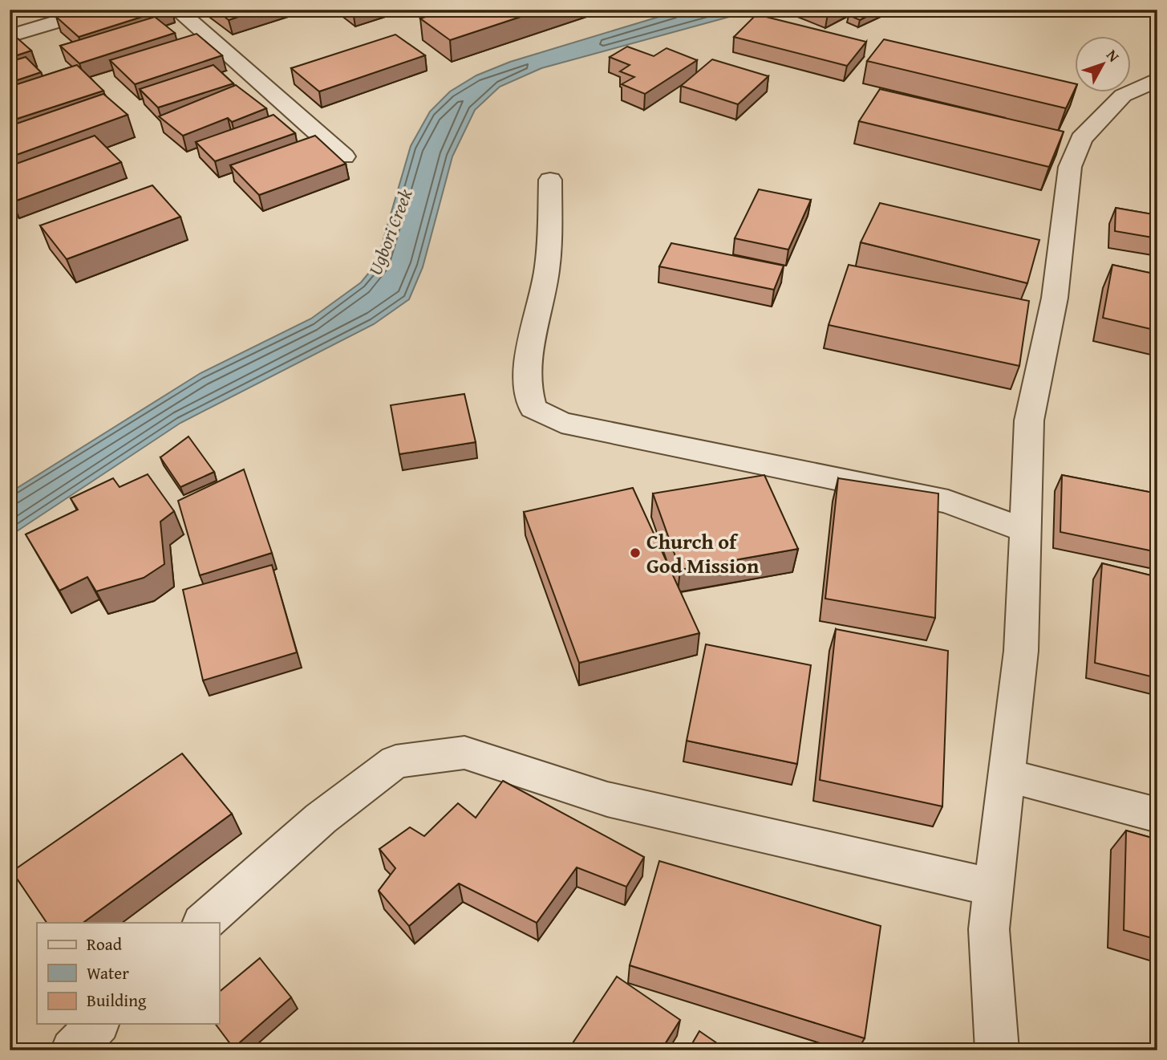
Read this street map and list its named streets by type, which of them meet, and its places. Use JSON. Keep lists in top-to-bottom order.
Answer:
{
  "water": ["Ugbori Creek"],
  "places": ["Church of God Mission"],
  "legend": ["Road", "Water", "Building"],
  "north": "top right"
}
